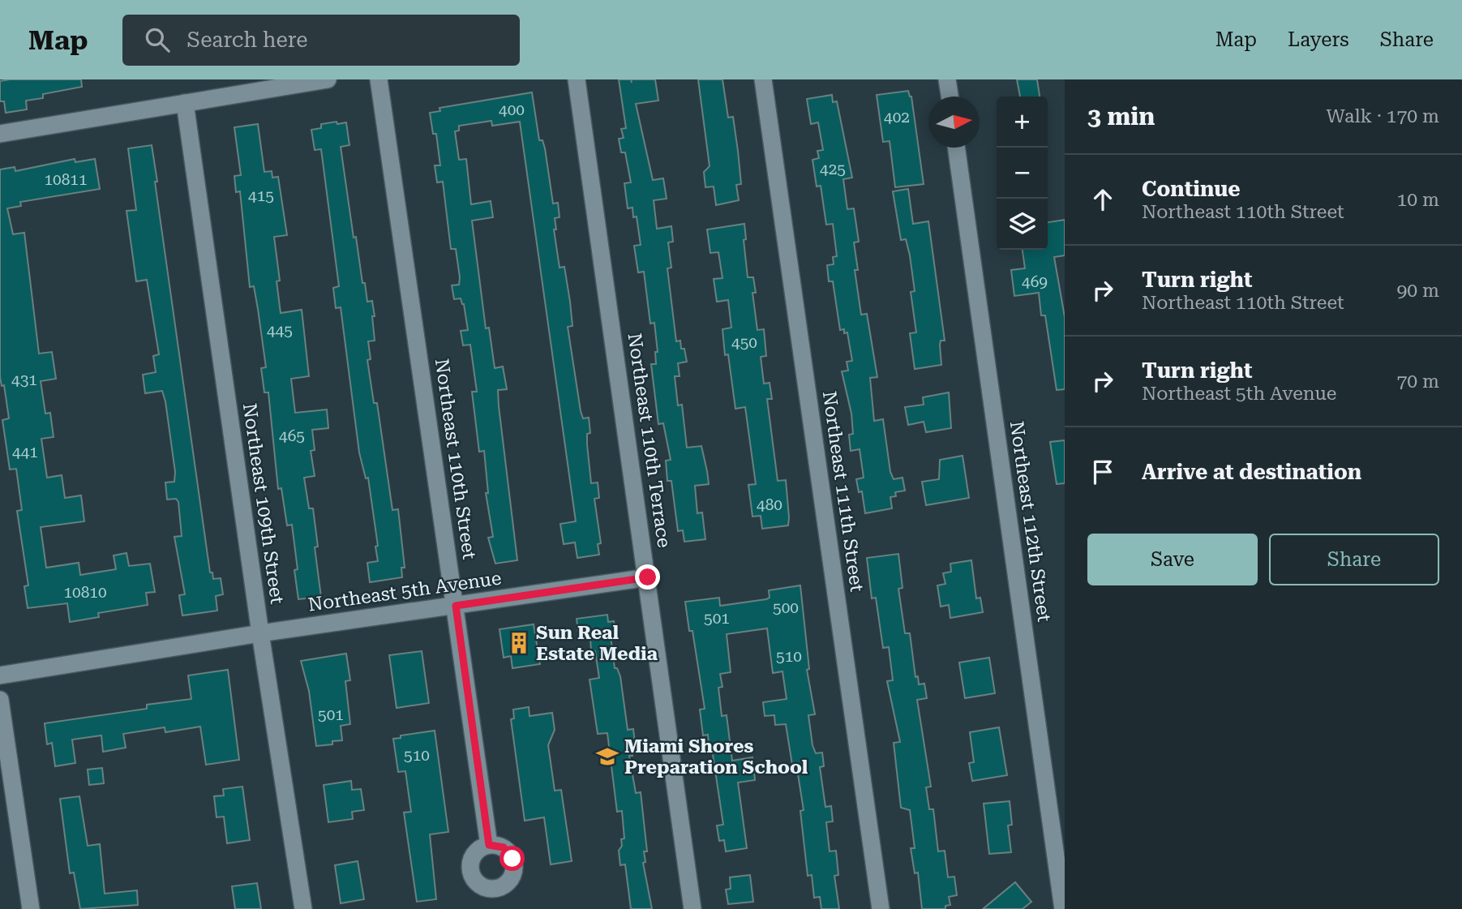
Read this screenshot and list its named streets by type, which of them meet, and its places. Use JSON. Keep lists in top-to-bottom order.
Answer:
{
  "streets": {
    "street": [
      "Northeast 110th Terrace",
      "Northeast 110th Street",
      "Northeast 111th Street",
      "Northeast 109th Street",
      "Northeast 112th Street",
      "Northeast 5th Avenue"
    ]
  },
  "crossings": [
    ["Northeast 110th Terrace", "Northeast 5th Avenue"],
    ["Northeast 110th Street", "Northeast 5th Avenue"],
    ["Northeast 109th Street", "Northeast 5th Avenue"]
  ],
  "places": {
    "building": ["Sun Real Estate Media"],
    "school or university": ["Miami Shores Preparation School"]
  },
  "house_numbers": [
    "400",
    "402",
    "425",
    "10811",
    "415",
    "469",
    "445",
    "450",
    "431",
    "465",
    "441",
    "480",
    "10810",
    "500",
    "501",
    "510",
    "501",
    "510"
  ],
  "north": "right",
  "page": {
    "header": "Map",
    "search": "Search here",
    "nav": ["Map", "Layers", "Share"],
    "heading": ["3 min", "Walk · 170 m"],
    "map_buttons": ["+", "−"],
    "list": [
      ["Continue", "Northeast 110th Street", "10 m"],
      ["Turn right", "Northeast 110th Street", "90 m"],
      ["Turn right", "Northeast 5th Avenue", "70 m"],
      "Arrive at destination"
    ],
    "buttons": ["Save", "Share"]
  }
}
